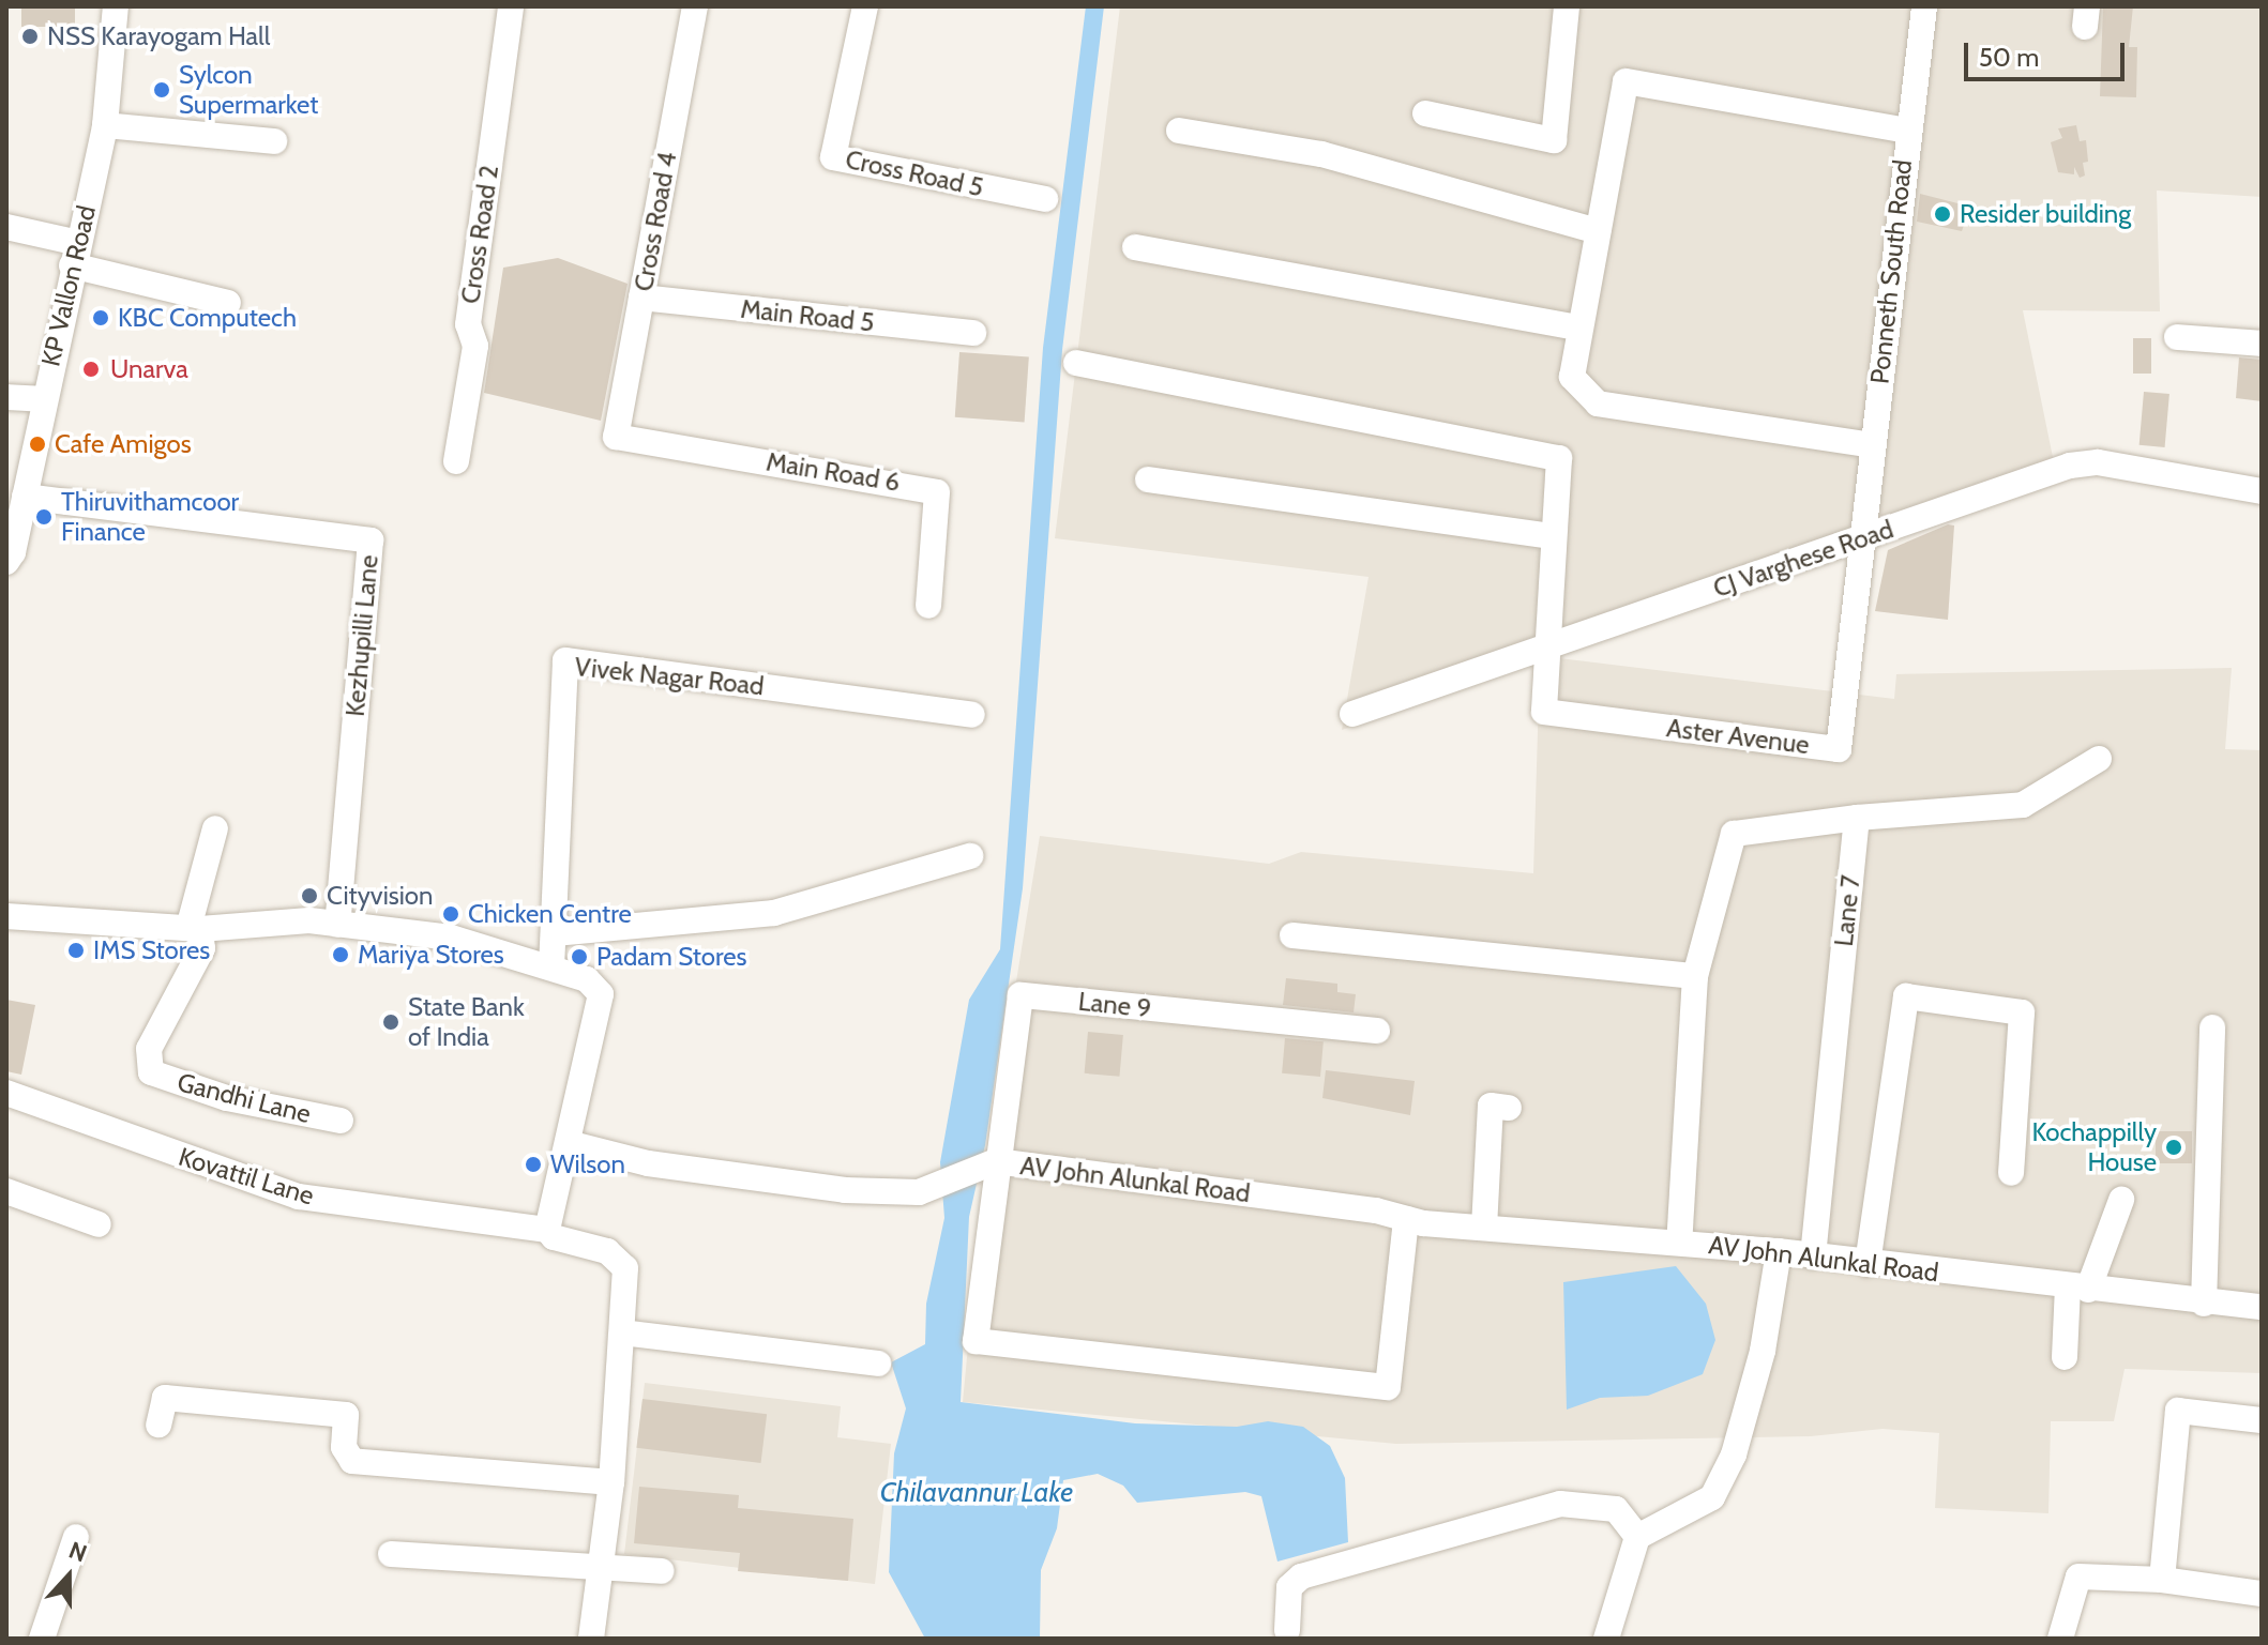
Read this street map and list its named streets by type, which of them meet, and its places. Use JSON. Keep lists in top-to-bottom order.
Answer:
{
  "streets": {
    "street": [
      "Cross Road 5",
      "Cross Road 4",
      "Cross Road 2",
      "Ponneth South Road",
      "KP Vallon Road",
      "Main Road 5",
      "Main Road 6",
      "CJ Varghese Road",
      "Kezhupilli Lane",
      "Vivek Nagar Road",
      "Aster Avenue",
      "Lane 7",
      "Lane 9",
      "Gandhi Lane",
      "Kovattil Lane",
      "AV John Alunkal Road"
    ]
  },
  "crossings": [
    ["Cross Road 4", "Main Road 5"],
    ["Cross Road 4", "Main Road 6"],
    ["Ponneth South Road", "CJ Varghese Road"],
    ["Ponneth South Road", "Aster Avenue"],
    ["KP Vallon Road", "Kezhupilli Lane"],
    ["CJ Varghese Road", "Aster Avenue"],
    ["Lane 7", "AV John Alunkal Road"],
    ["Lane 9", "AV John Alunkal Road"]
  ],
  "water": ["Chilavannur Lake"],
  "places": [
    "NSS Karayogam Hall",
    "Sylcon Supermarket",
    "Resider building",
    "KBC Computech",
    "Unarva",
    "Cafe Amigos",
    "Thiruvithamcoor Finance",
    "Cityvision",
    "Chicken Centre",
    "IMS Stores",
    "Mariya Stores",
    "Padam Stores",
    "State Bank of India",
    "Kochappilly House",
    "Wilson"
  ],
  "scale_bar": "50 m",
  "north": "top"
}
